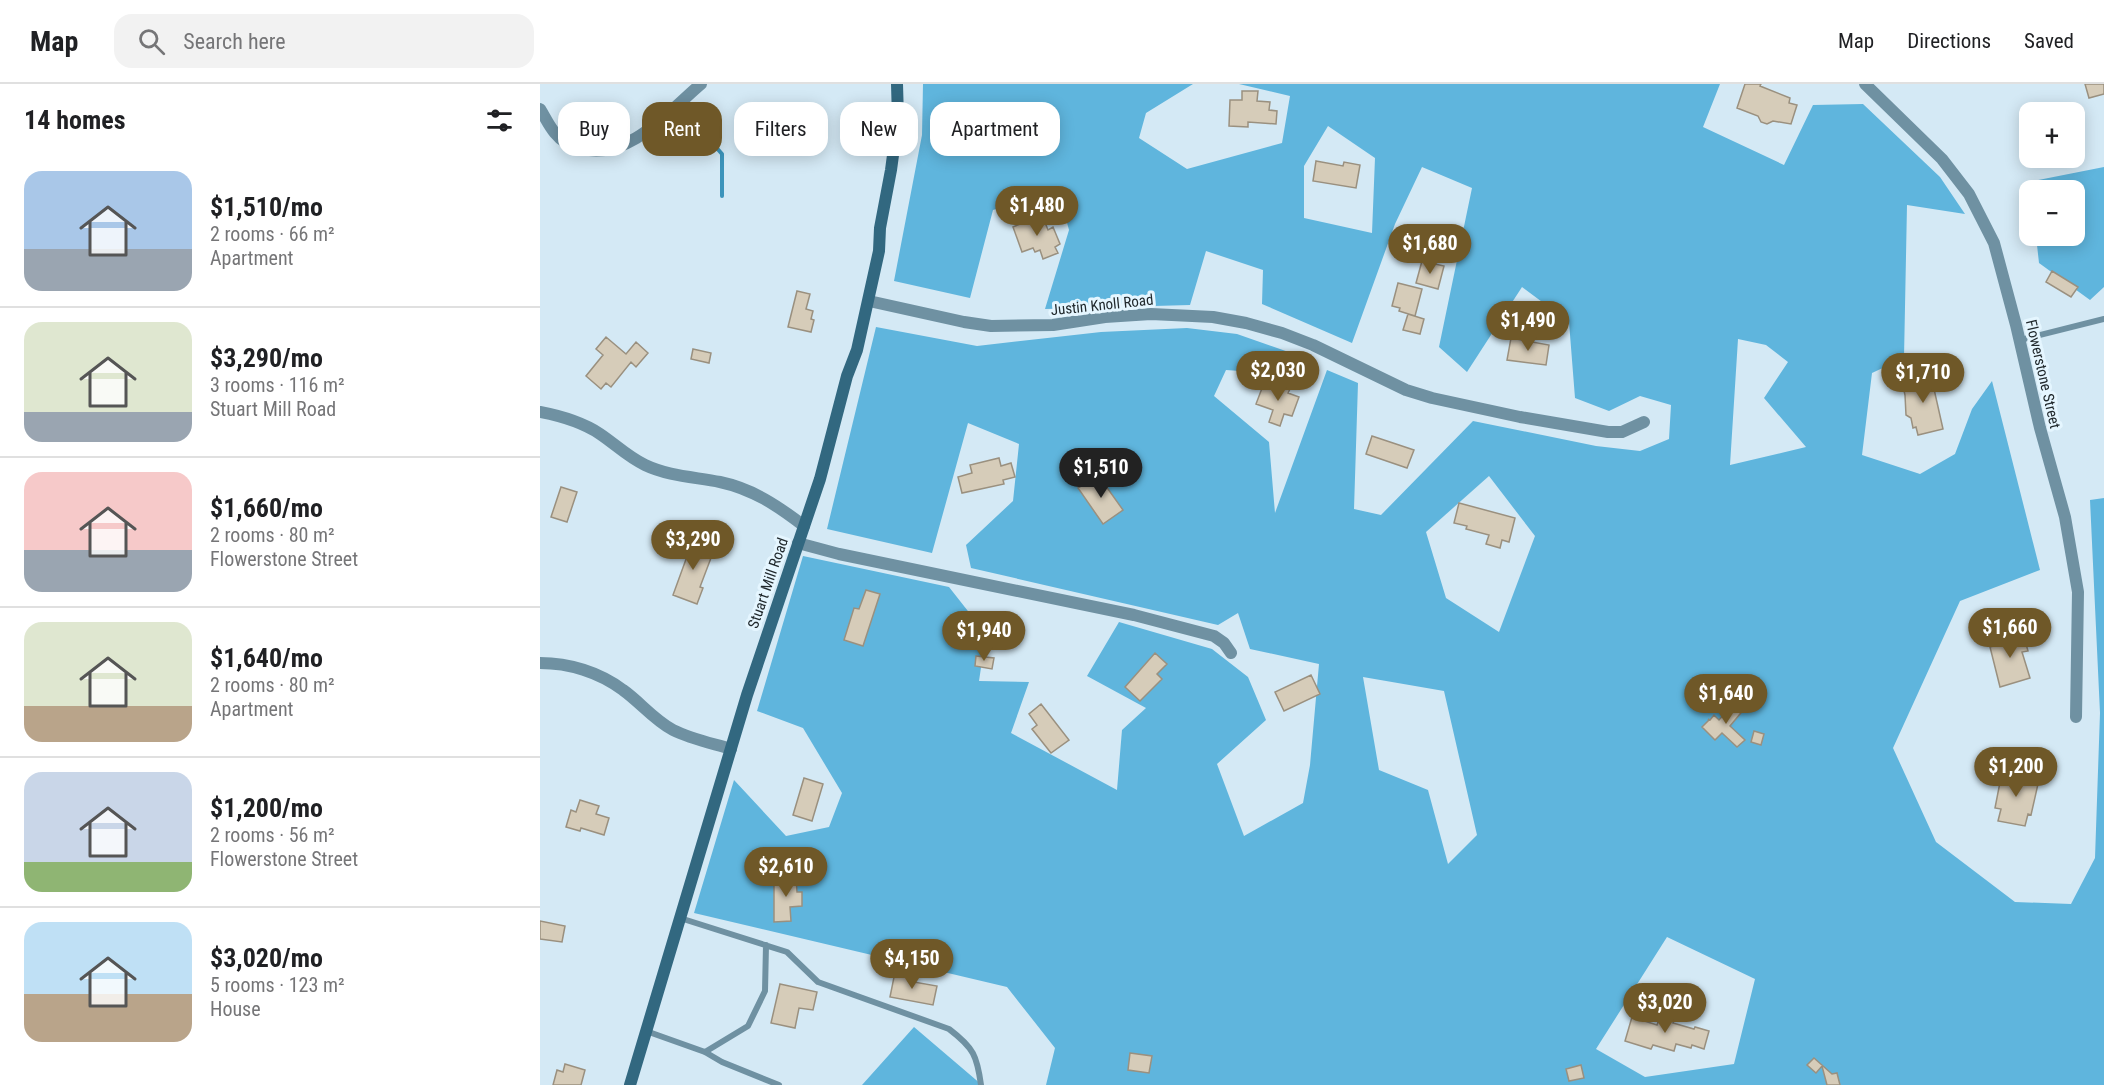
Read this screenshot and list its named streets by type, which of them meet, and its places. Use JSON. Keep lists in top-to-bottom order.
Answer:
{
  "streets": {
    "main road": ["Stuart Mill Road"],
    "street": ["Justin Knoll Road", "Flowerstone Street"]
  },
  "crossings": [
    ["Justin Knoll Road", "Stuart Mill Road"]
  ],
  "page": {
    "header": "Map",
    "search": "Search here",
    "nav": ["Map", "Directions", "Saved"],
    "heading": "14 homes",
    "map_buttons": ["+", "−"],
    "chip": [
      "Buy",
      "Rent",
      "Filters",
      "New",
      "Apartment"
    ],
    "list": [
      {
        "name": "$1,510/mo",
        "note": "2 rooms · 66 m² · Apartment"
      },
      {
        "name": "$3,290/mo",
        "note": "3 rooms · 116 m² · Stuart Mill Road"
      },
      {
        "name": "$1,660/mo",
        "note": "2 rooms · 80 m² · Flowerstone Street"
      },
      {
        "name": "$1,640/mo",
        "note": "2 rooms · 80 m² · Apartment"
      },
      {
        "name": "$1,200/mo",
        "note": "2 rooms · 56 m² · Flowerstone Street"
      },
      {
        "name": "$3,020/mo",
        "note": "5 rooms · 123 m² · House"
      }
    ],
    "price": [
      "$1,480",
      "$1,680",
      "$1,490",
      "$2,030",
      "$1,710",
      "$1,510",
      "$3,290",
      "$1,660",
      "$1,940",
      "$1,640",
      "$1,200",
      "$2,610",
      "$4,150",
      "$3,020"
    ]
  }
}
